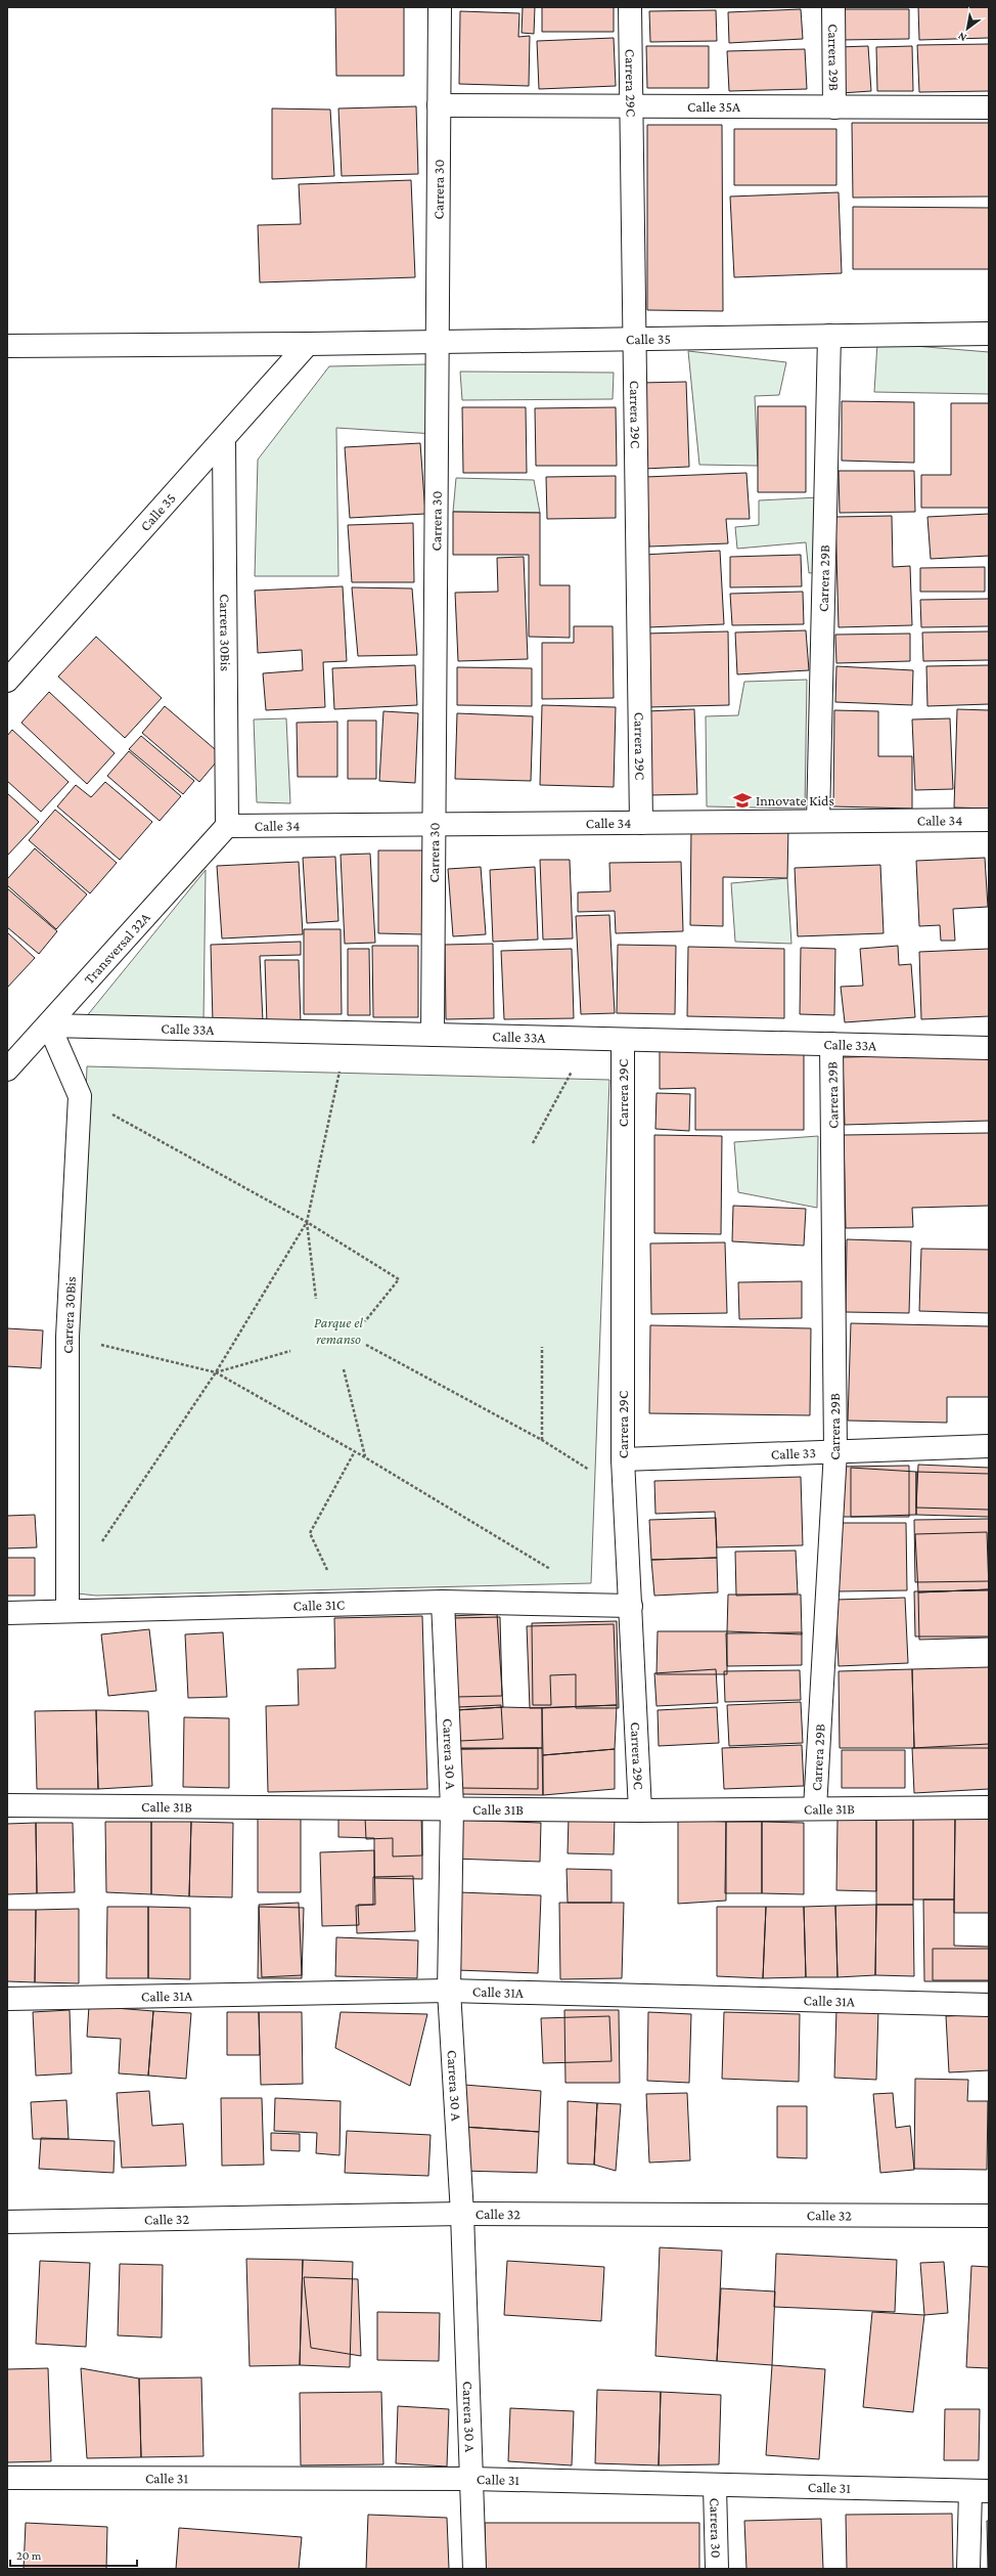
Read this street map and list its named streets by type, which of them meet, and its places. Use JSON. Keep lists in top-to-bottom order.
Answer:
{
  "streets": {
    "street": [
      "Carrera 29B",
      "Carrera 29C",
      "Calle 35A",
      "Carrera 30",
      "Calle 35",
      "Carrera 30Bis",
      "Calle 34",
      "Transversal 32A",
      "Calle 33A",
      "Calle 33",
      "Calle 31C",
      "Carrera 30 A",
      "Calle 31B",
      "Calle 31A",
      "Calle 32",
      "Calle 31"
    ]
  },
  "crossings": [
    ["Carrera 29B", "Calle 35A"],
    ["Carrera 29B", "Calle 35"],
    ["Carrera 29B", "Calle 34"],
    ["Carrera 29B", "Calle 33A"],
    ["Carrera 29B", "Calle 33"],
    ["Carrera 29B", "Calle 31B"],
    ["Carrera 29C", "Calle 35A"],
    ["Carrera 29C", "Calle 35"],
    ["Carrera 29C", "Calle 34"],
    ["Carrera 29C", "Calle 33A"],
    ["Carrera 29C", "Calle 33"],
    ["Carrera 29C", "Calle 31C"],
    ["Carrera 29C", "Calle 31B"],
    ["Calle 35A", "Carrera 30"],
    ["Carrera 30", "Calle 35"],
    ["Carrera 30", "Calle 34"],
    ["Carrera 30", "Calle 33A"],
    ["Carrera 30", "Calle 31"],
    ["Calle 35", "Carrera 30Bis"],
    ["Carrera 30Bis", "Calle 34"],
    ["Carrera 30Bis", "Transversal 32A"],
    ["Carrera 30Bis", "Calle 33A"],
    ["Carrera 30Bis", "Calle 31C"],
    ["Calle 34", "Transversal 32A"],
    ["Transversal 32A", "Calle 33A"],
    ["Calle 31C", "Carrera 30 A"],
    ["Carrera 30 A", "Calle 31B"],
    ["Carrera 30 A", "Calle 31A"],
    ["Carrera 30 A", "Calle 32"],
    ["Carrera 30 A", "Calle 31"]
  ],
  "parks": ["Parque el remanso"],
  "places": {
    "school or university": ["Innovate Kids"]
  },
  "scale_bar": "20 m",
  "north": "bottom left"
}
